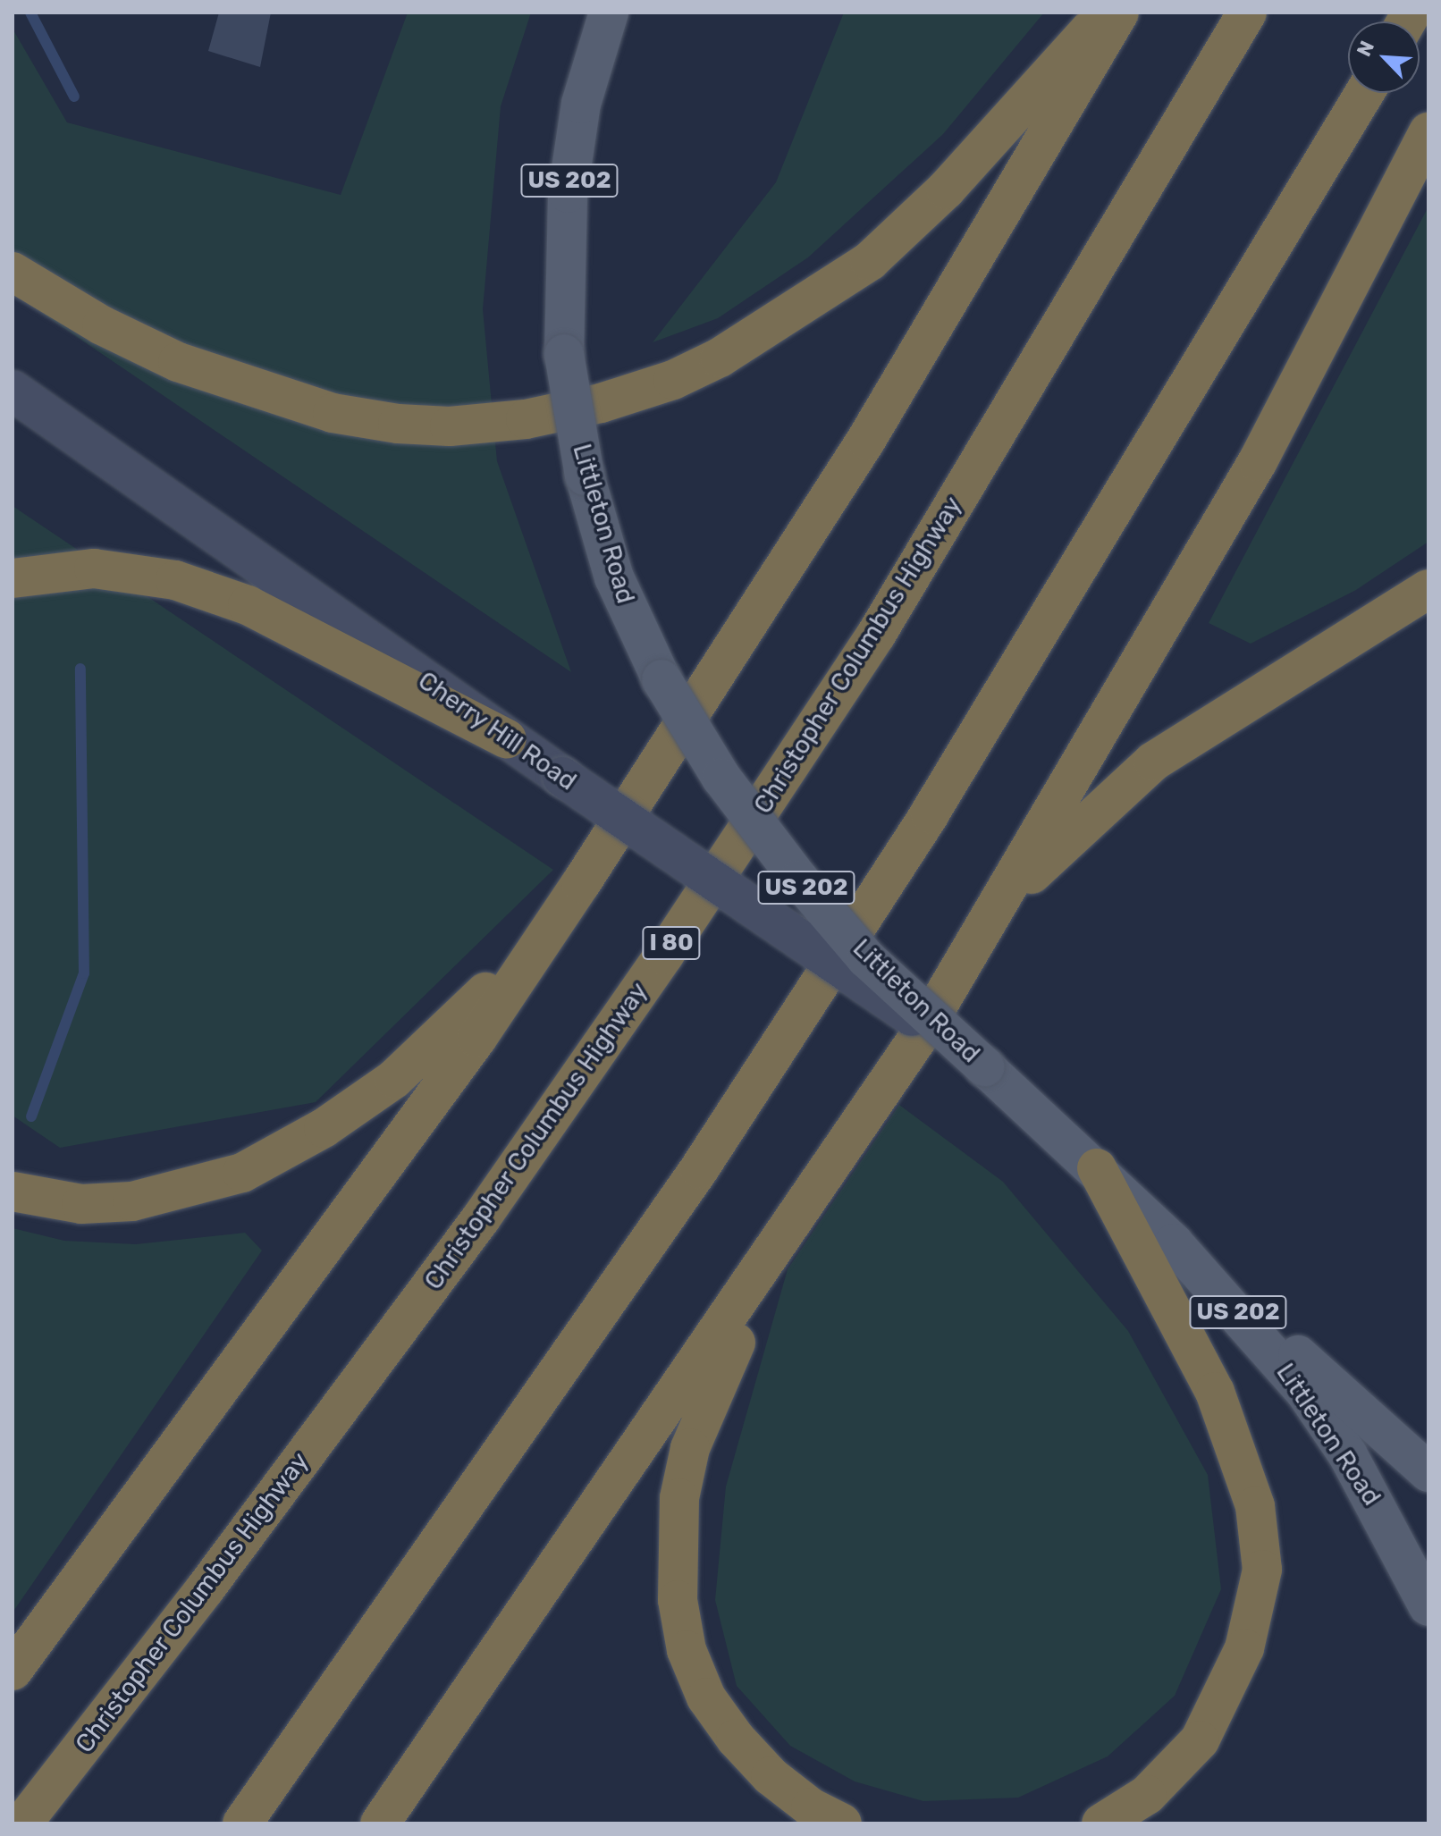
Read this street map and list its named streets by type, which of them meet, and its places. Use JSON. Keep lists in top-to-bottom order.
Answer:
{
  "streets": {
    "highway": ["Christopher Columbus Highway", "I 80"],
    "main road": ["US 202", "Littleton Road", "Cherry Hill Road"]
  },
  "crossings": [
    ["Littleton Road", "Cherry Hill Road"]
  ],
  "north": "top left"
}
